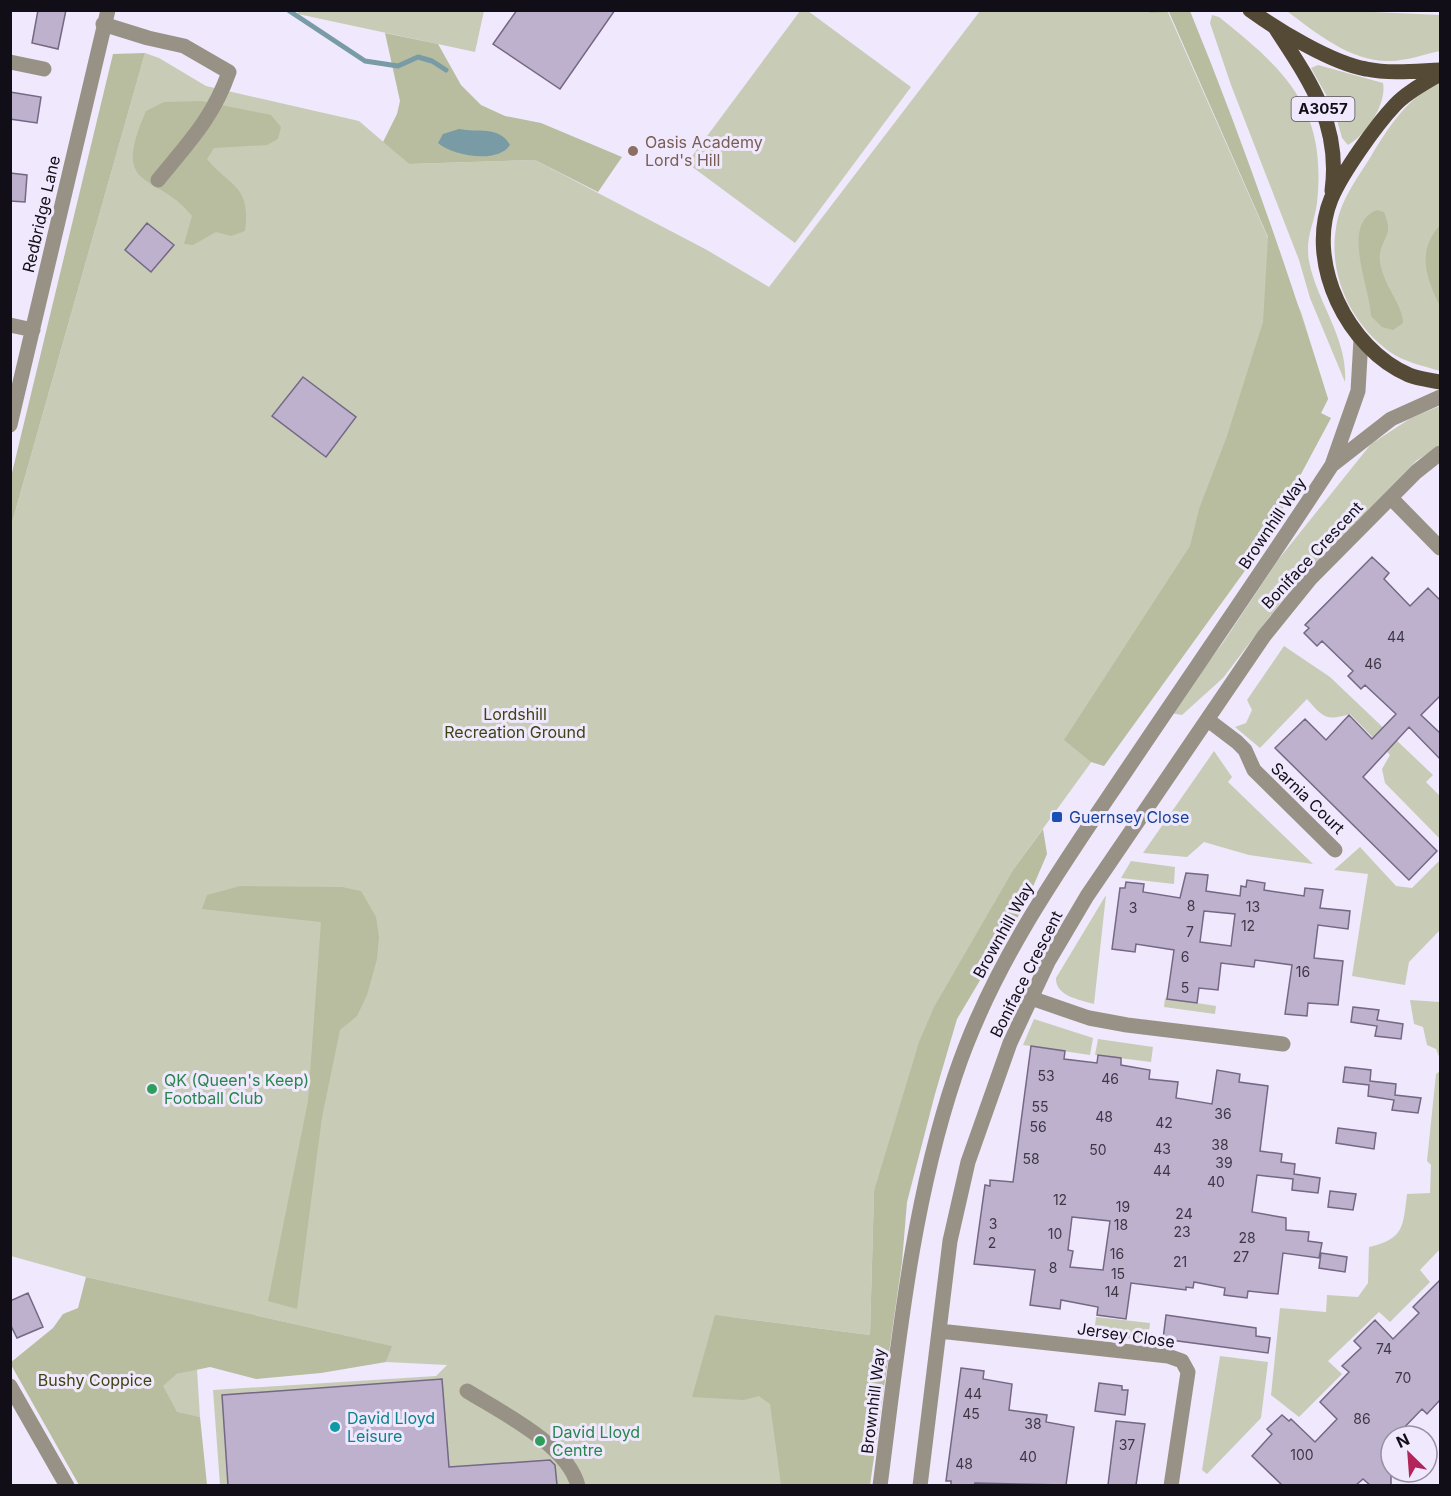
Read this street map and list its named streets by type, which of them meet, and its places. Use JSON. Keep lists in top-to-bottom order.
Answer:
{
  "streets": {
    "main road": ["A3057"],
    "street": [
      "Redbridge Lane",
      "Brownhill Way",
      "Boniface Crescent",
      "Sarnia Court",
      "Jersey Close"
    ]
  },
  "crossings": [
    ["Boniface Crescent", "Sarnia Court"],
    ["Boniface Crescent", "Jersey Close"]
  ],
  "parks": ["Lordshill Recreation Ground", "Bushy Coppice"],
  "places": {
    "other": [
      "Oasis Academy Lord's Hill",
      "QK (Queen's Keep) Football Club",
      "David Lloyd Leisure",
      "David Lloyd Centre"
    ],
    "transit": ["Guernsey Close"]
  },
  "house_numbers": [
    "44",
    "46",
    "8",
    "13",
    "3",
    "12",
    "7",
    "6",
    "16",
    "5",
    "53",
    "46",
    "55",
    "36",
    "48",
    "42",
    "56",
    "38",
    "43",
    "50",
    "58",
    "39",
    "44",
    "40",
    "12",
    "19",
    "24",
    "3",
    "18",
    "23",
    "10",
    "28",
    "2",
    "16",
    "27",
    "21",
    "8",
    "15",
    "14",
    "74",
    "70",
    "44",
    "45",
    "86",
    "38",
    "37",
    "100",
    "40",
    "48"
  ],
  "north": "top left"
}
